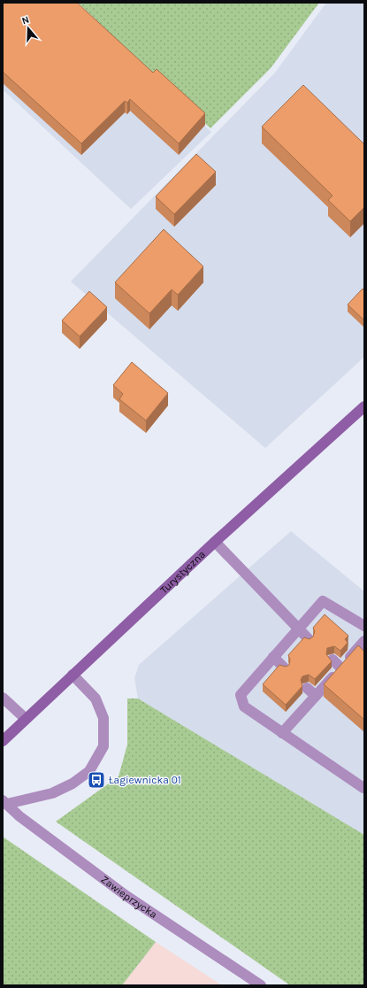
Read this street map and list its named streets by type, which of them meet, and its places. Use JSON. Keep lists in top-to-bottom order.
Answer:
{
  "streets": {
    "main road": ["Turystyczna"],
    "street": ["Zawieprzycka"]
  },
  "places": {
    "bus stop": ["Łagiewnicka 01"]
  },
  "north": "top"
}
